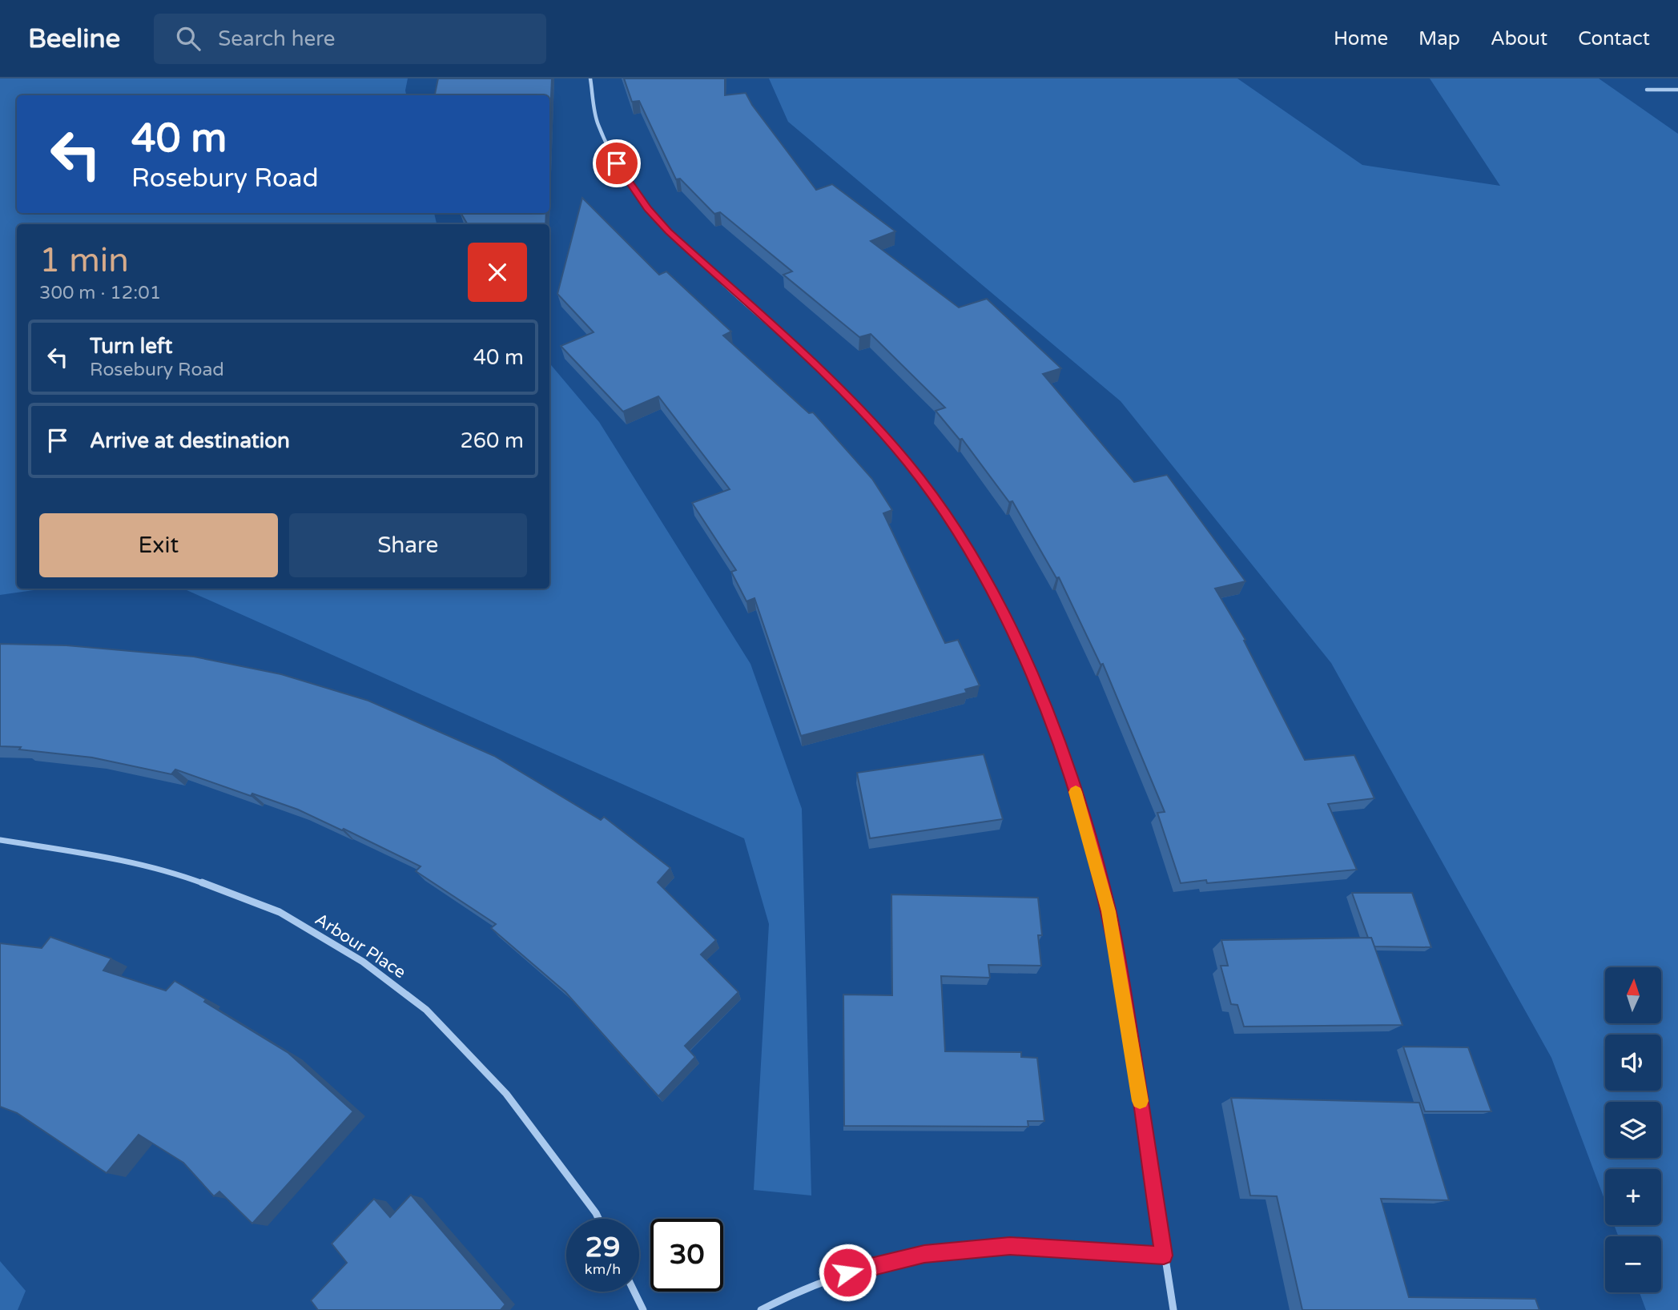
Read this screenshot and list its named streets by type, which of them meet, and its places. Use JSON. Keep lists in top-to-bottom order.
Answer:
{
  "streets": {
    "street": ["Arbour Place"]
  },
  "north": "top",
  "page": {
    "header": "Beeline",
    "search": "Search here",
    "nav": [
      "Home",
      "Map",
      "About",
      "Contact"
    ],
    "turn": ["40 m", "Rosebury Road"],
    "heading": ["1 min", "300 m · 12:01"],
    "list": [
      {
        "name": "Turn left",
        "note": "Rosebury Road",
        "value": "40 m"
      },
      {
        "name": "Arrive at destination",
        "value": "260 m"
      }
    ],
    "buttons": ["Exit", "Share"],
    "map_buttons": ["+", "−"],
    "speed": "29 km/h",
    "limit": "30"
  }
}
